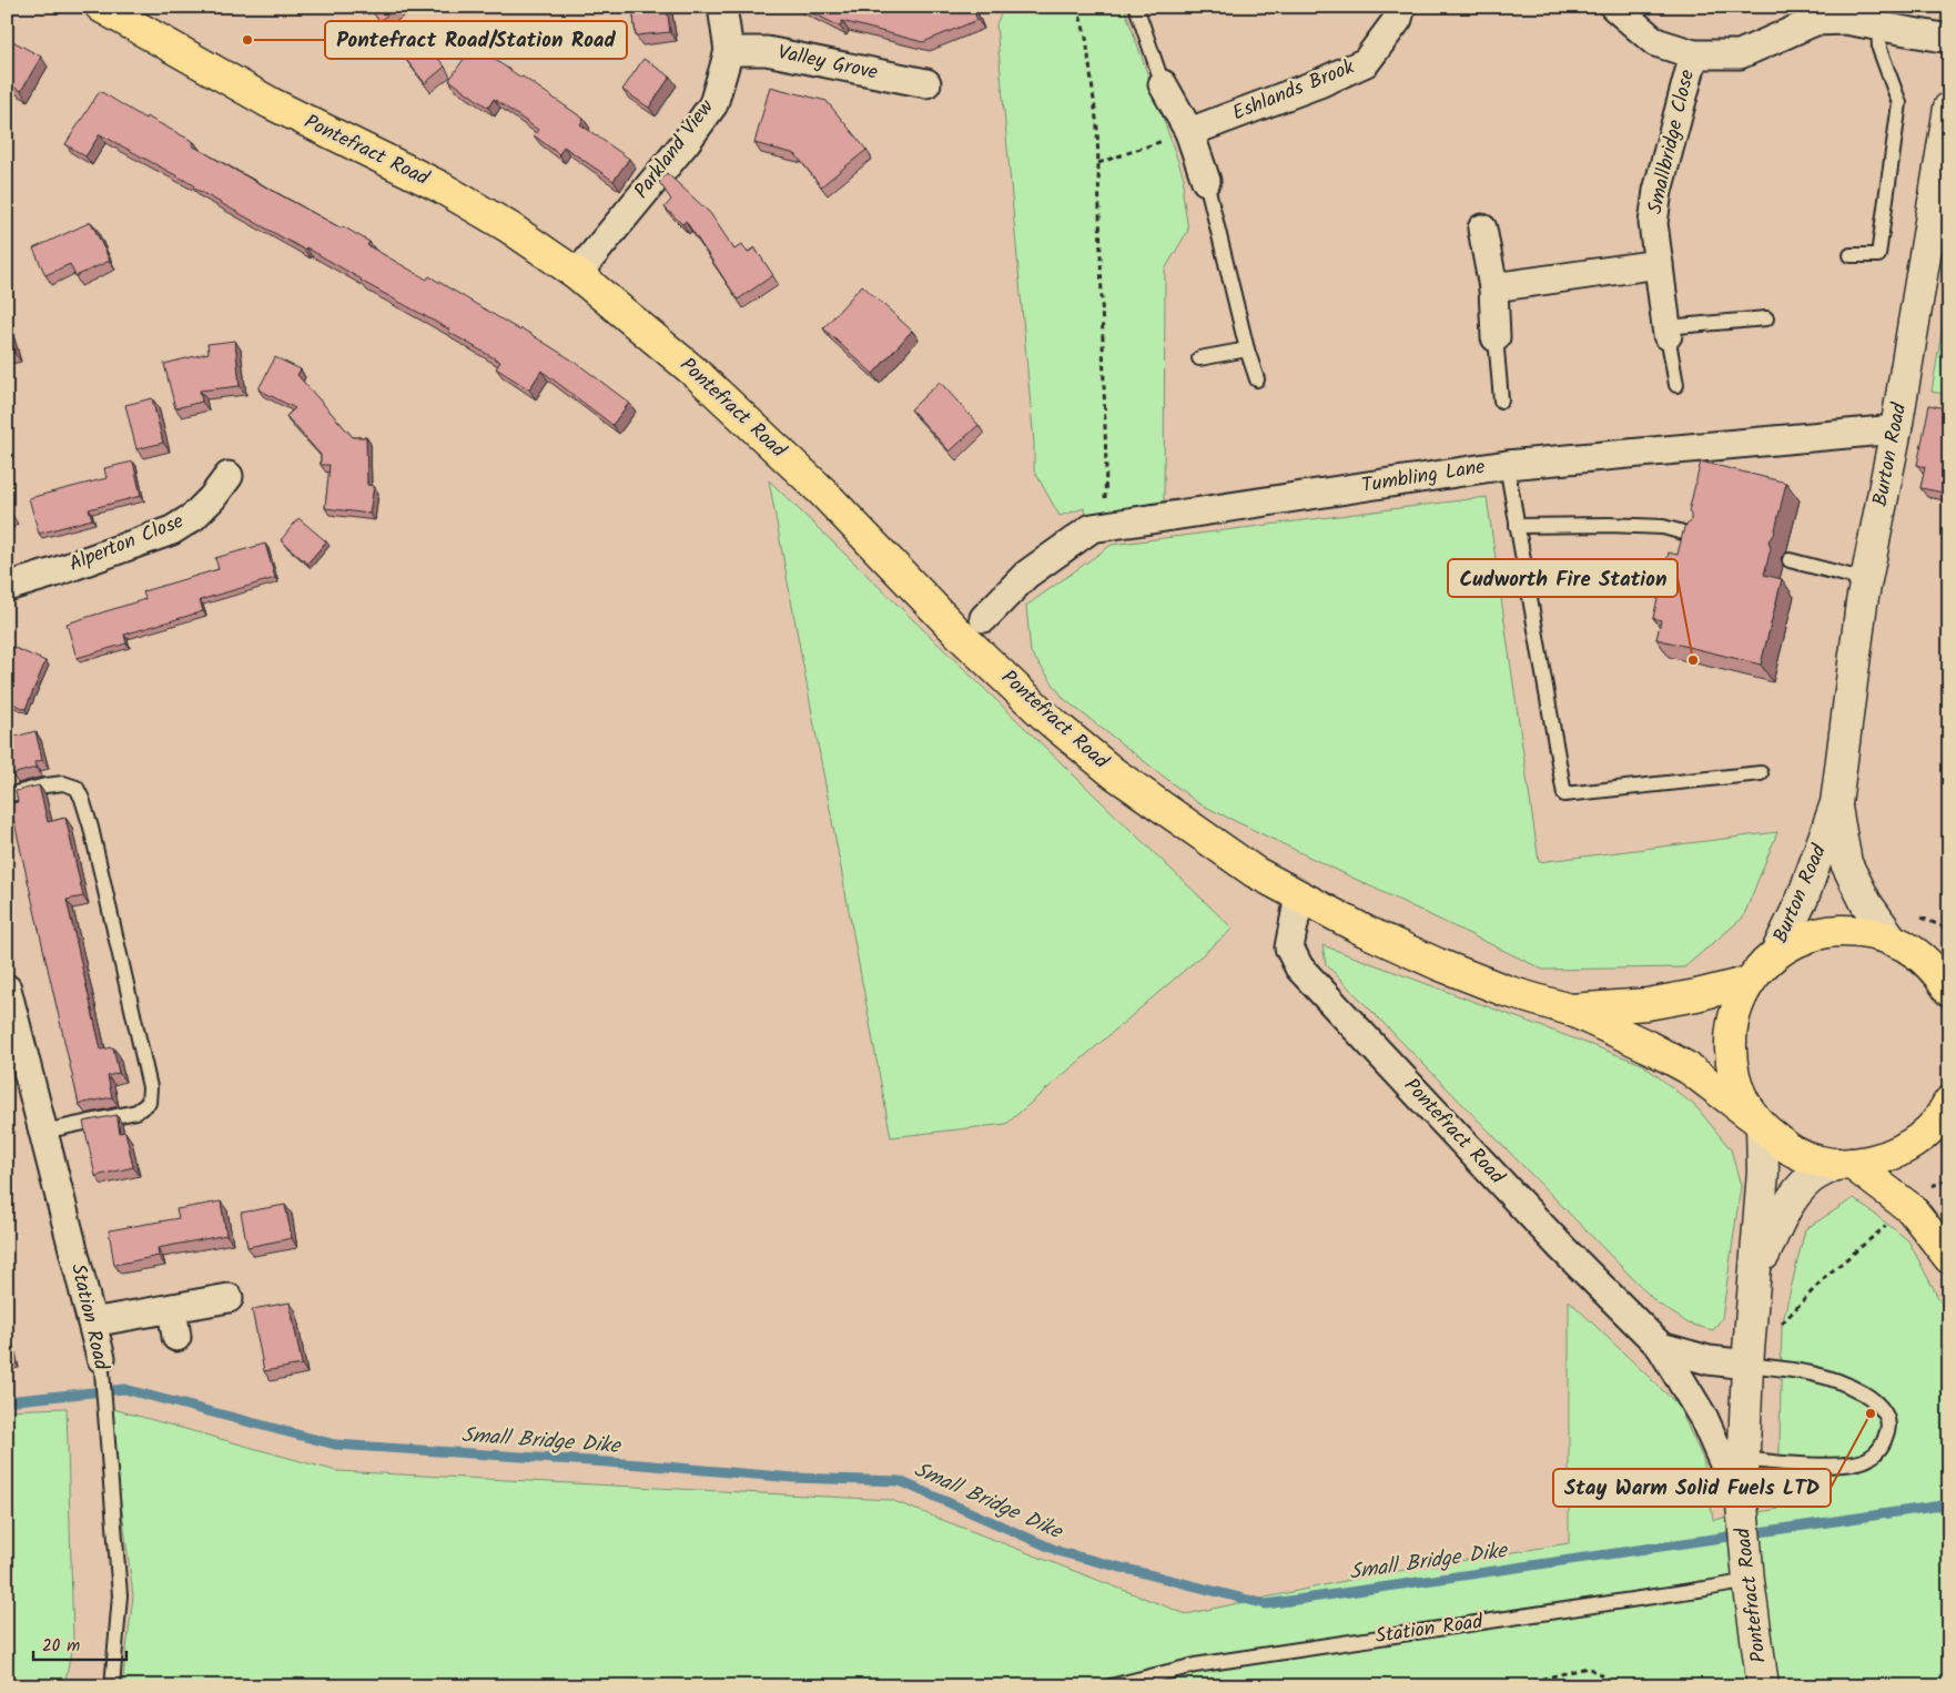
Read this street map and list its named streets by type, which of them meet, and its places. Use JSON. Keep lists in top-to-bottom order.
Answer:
{
  "streets": {
    "highway": ["Pontefract Road"],
    "street": [
      "Valley Grove",
      "Eshlands Brook",
      "Smallbridge Close",
      "Parkland View",
      "Burton Road",
      "Tumbling Lane",
      "Alperton Close",
      "Station Road"
    ]
  },
  "crossings": [
    ["Valley Grove", "Parkland View"],
    ["Parkland View", "Pontefract Road"],
    ["Pontefract Road", "Station Road"],
    ["Burton Road", "Tumbling Lane"]
  ],
  "water": ["Small Bridge Dike"],
  "places": ["Pontefract Road/Station Road", "Cudworth Fire Station", "Stay Warm Solid Fuels LTD"],
  "scale_bar": "20 m"
}
